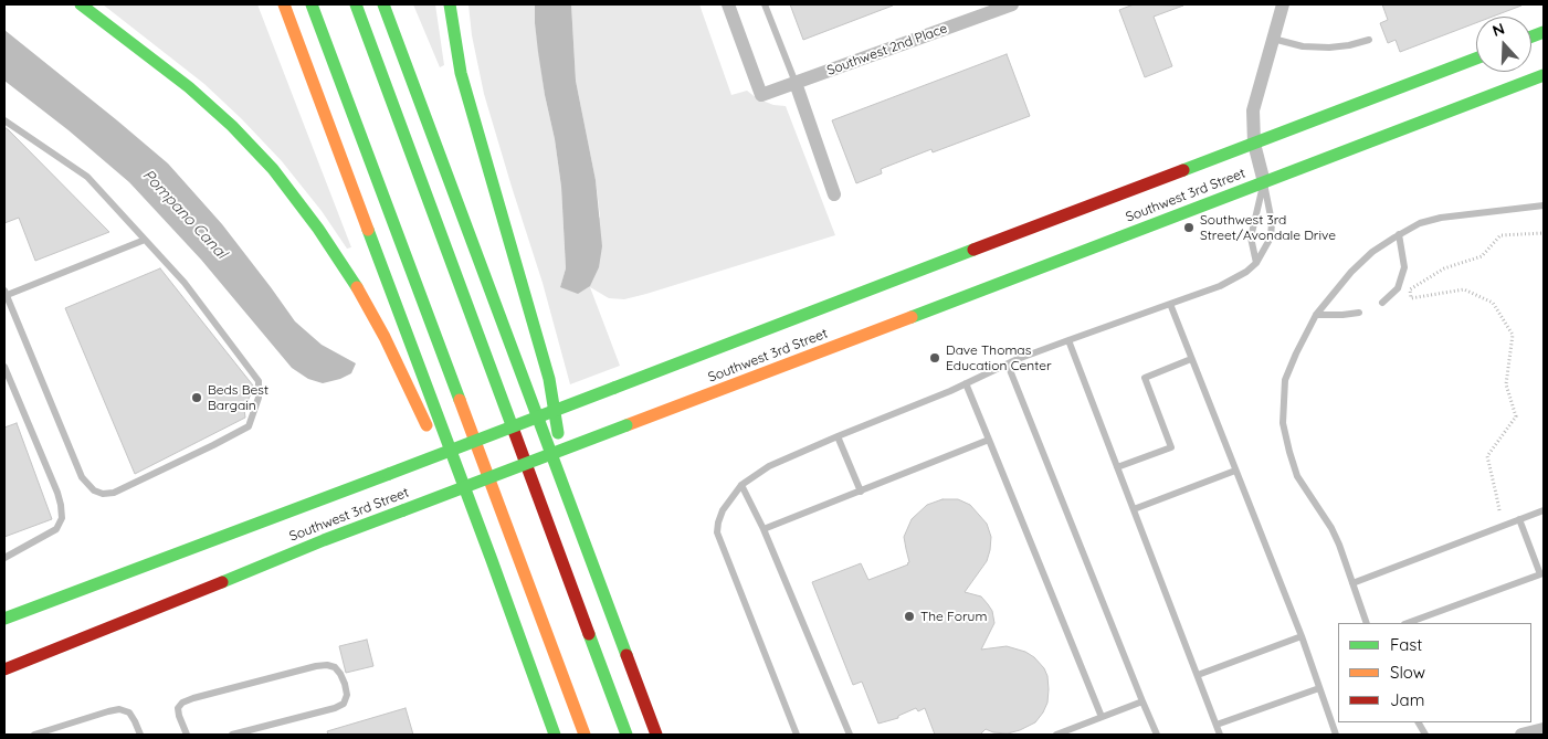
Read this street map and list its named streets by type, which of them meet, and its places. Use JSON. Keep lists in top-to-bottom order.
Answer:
{
  "streets": {
    "main road": ["Southwest 3rd Street"],
    "street": ["Southwest 2nd Place"]
  },
  "water": ["Pompano Canal"],
  "places": [
    "Southwest 3rd Street/Avondale Drive",
    "Dave Thomas Education Center",
    "Beds Best Bargain",
    "The Forum"
  ],
  "legend": ["Fast", "Slow", "Jam"],
  "north": "top"
}
